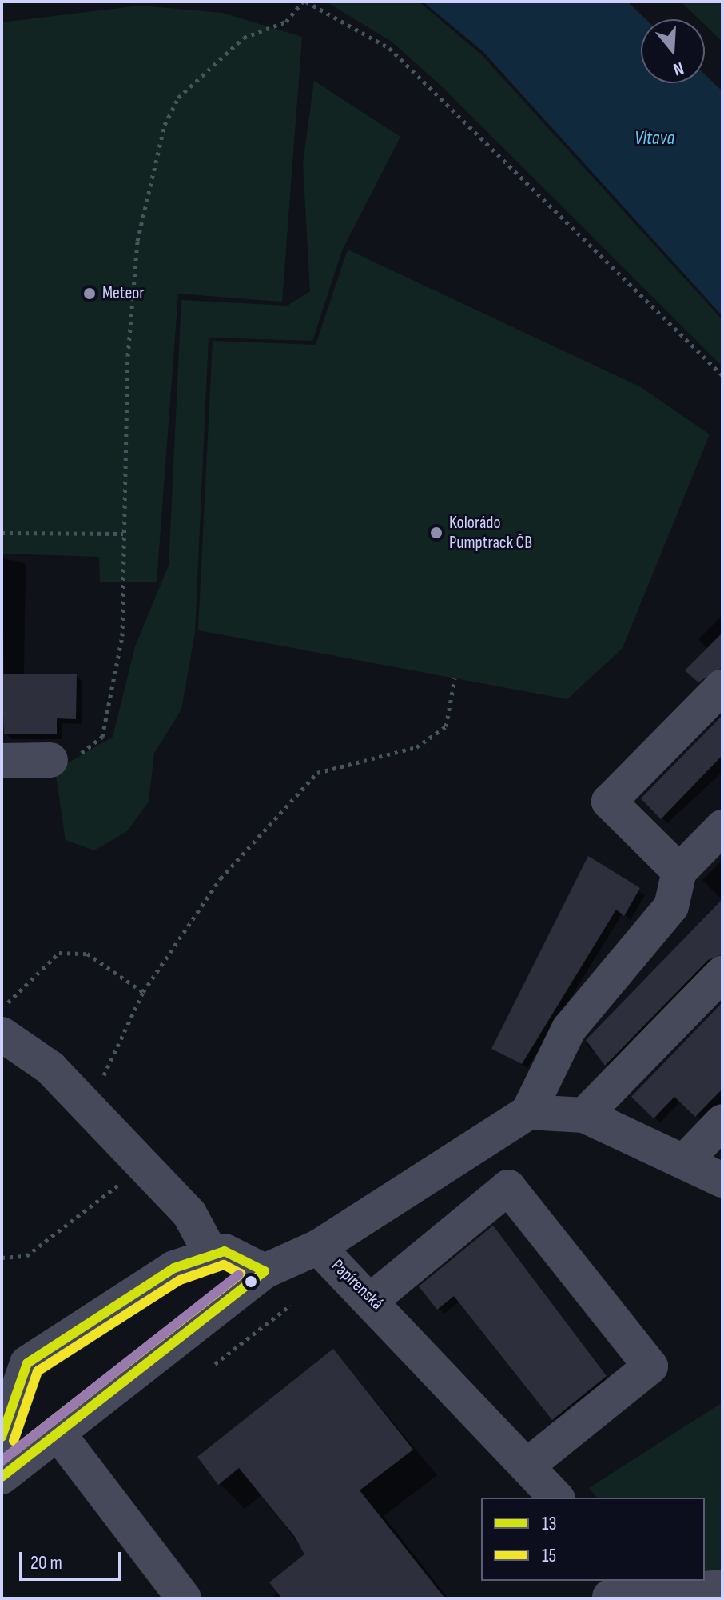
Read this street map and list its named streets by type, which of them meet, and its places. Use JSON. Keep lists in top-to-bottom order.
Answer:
{
  "streets": {
    "street": ["Papírenská"]
  },
  "water": ["Vltava"],
  "places": ["Meteor", "Kolorádo Pumptrack ČB"],
  "lines": ["transit line 13", "transit line 15"],
  "legend": ["13", "15"],
  "scale_bar": "20 m",
  "north": "bottom"
}
